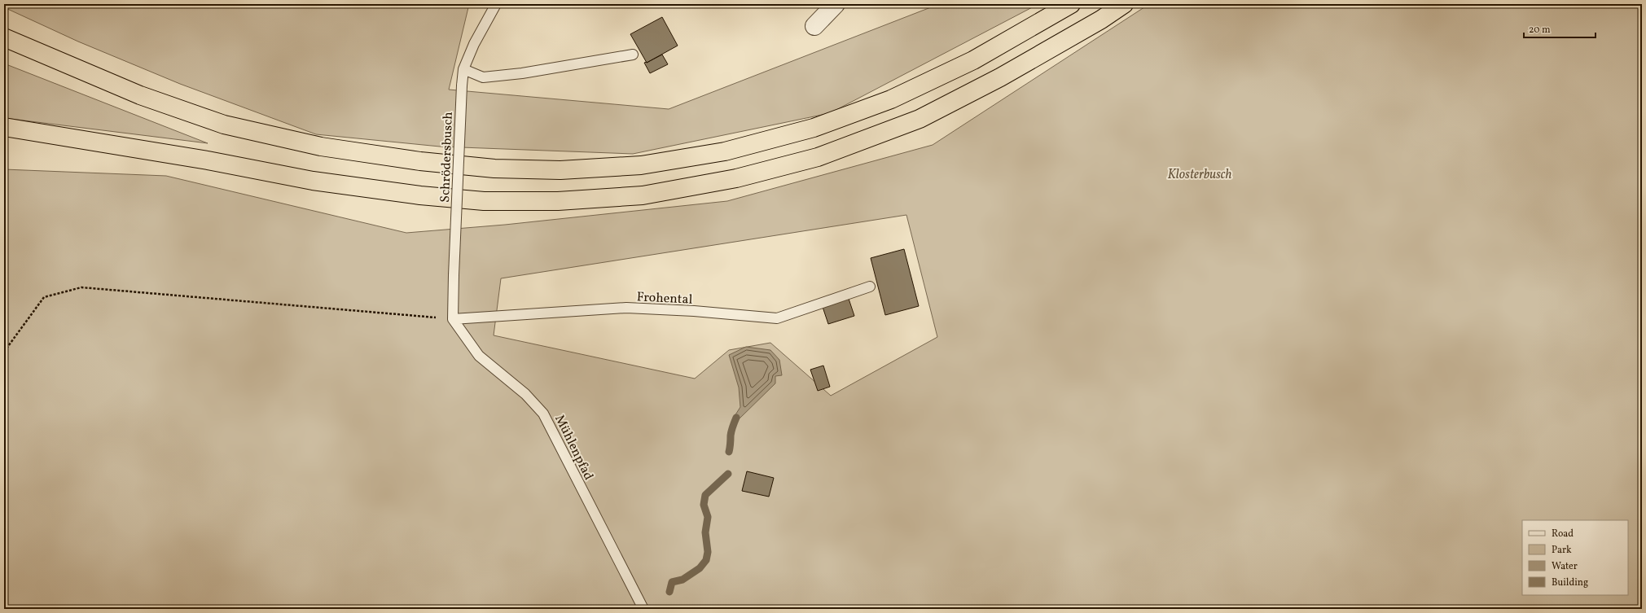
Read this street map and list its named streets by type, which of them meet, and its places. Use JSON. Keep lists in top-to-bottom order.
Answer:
{
  "streets": {
    "lane": ["Schrödersbusch", "Frohental", "Mühlenpfad"]
  },
  "crossings": [
    ["Schrödersbusch", "Frohental"],
    ["Schrödersbusch", "Mühlenpfad"],
    ["Frohental", "Mühlenpfad"]
  ],
  "parks": ["Klosterbusch"],
  "legend": [
    "Road",
    "Park",
    "Water",
    "Building"
  ],
  "scale_bar": "20 m"
}
